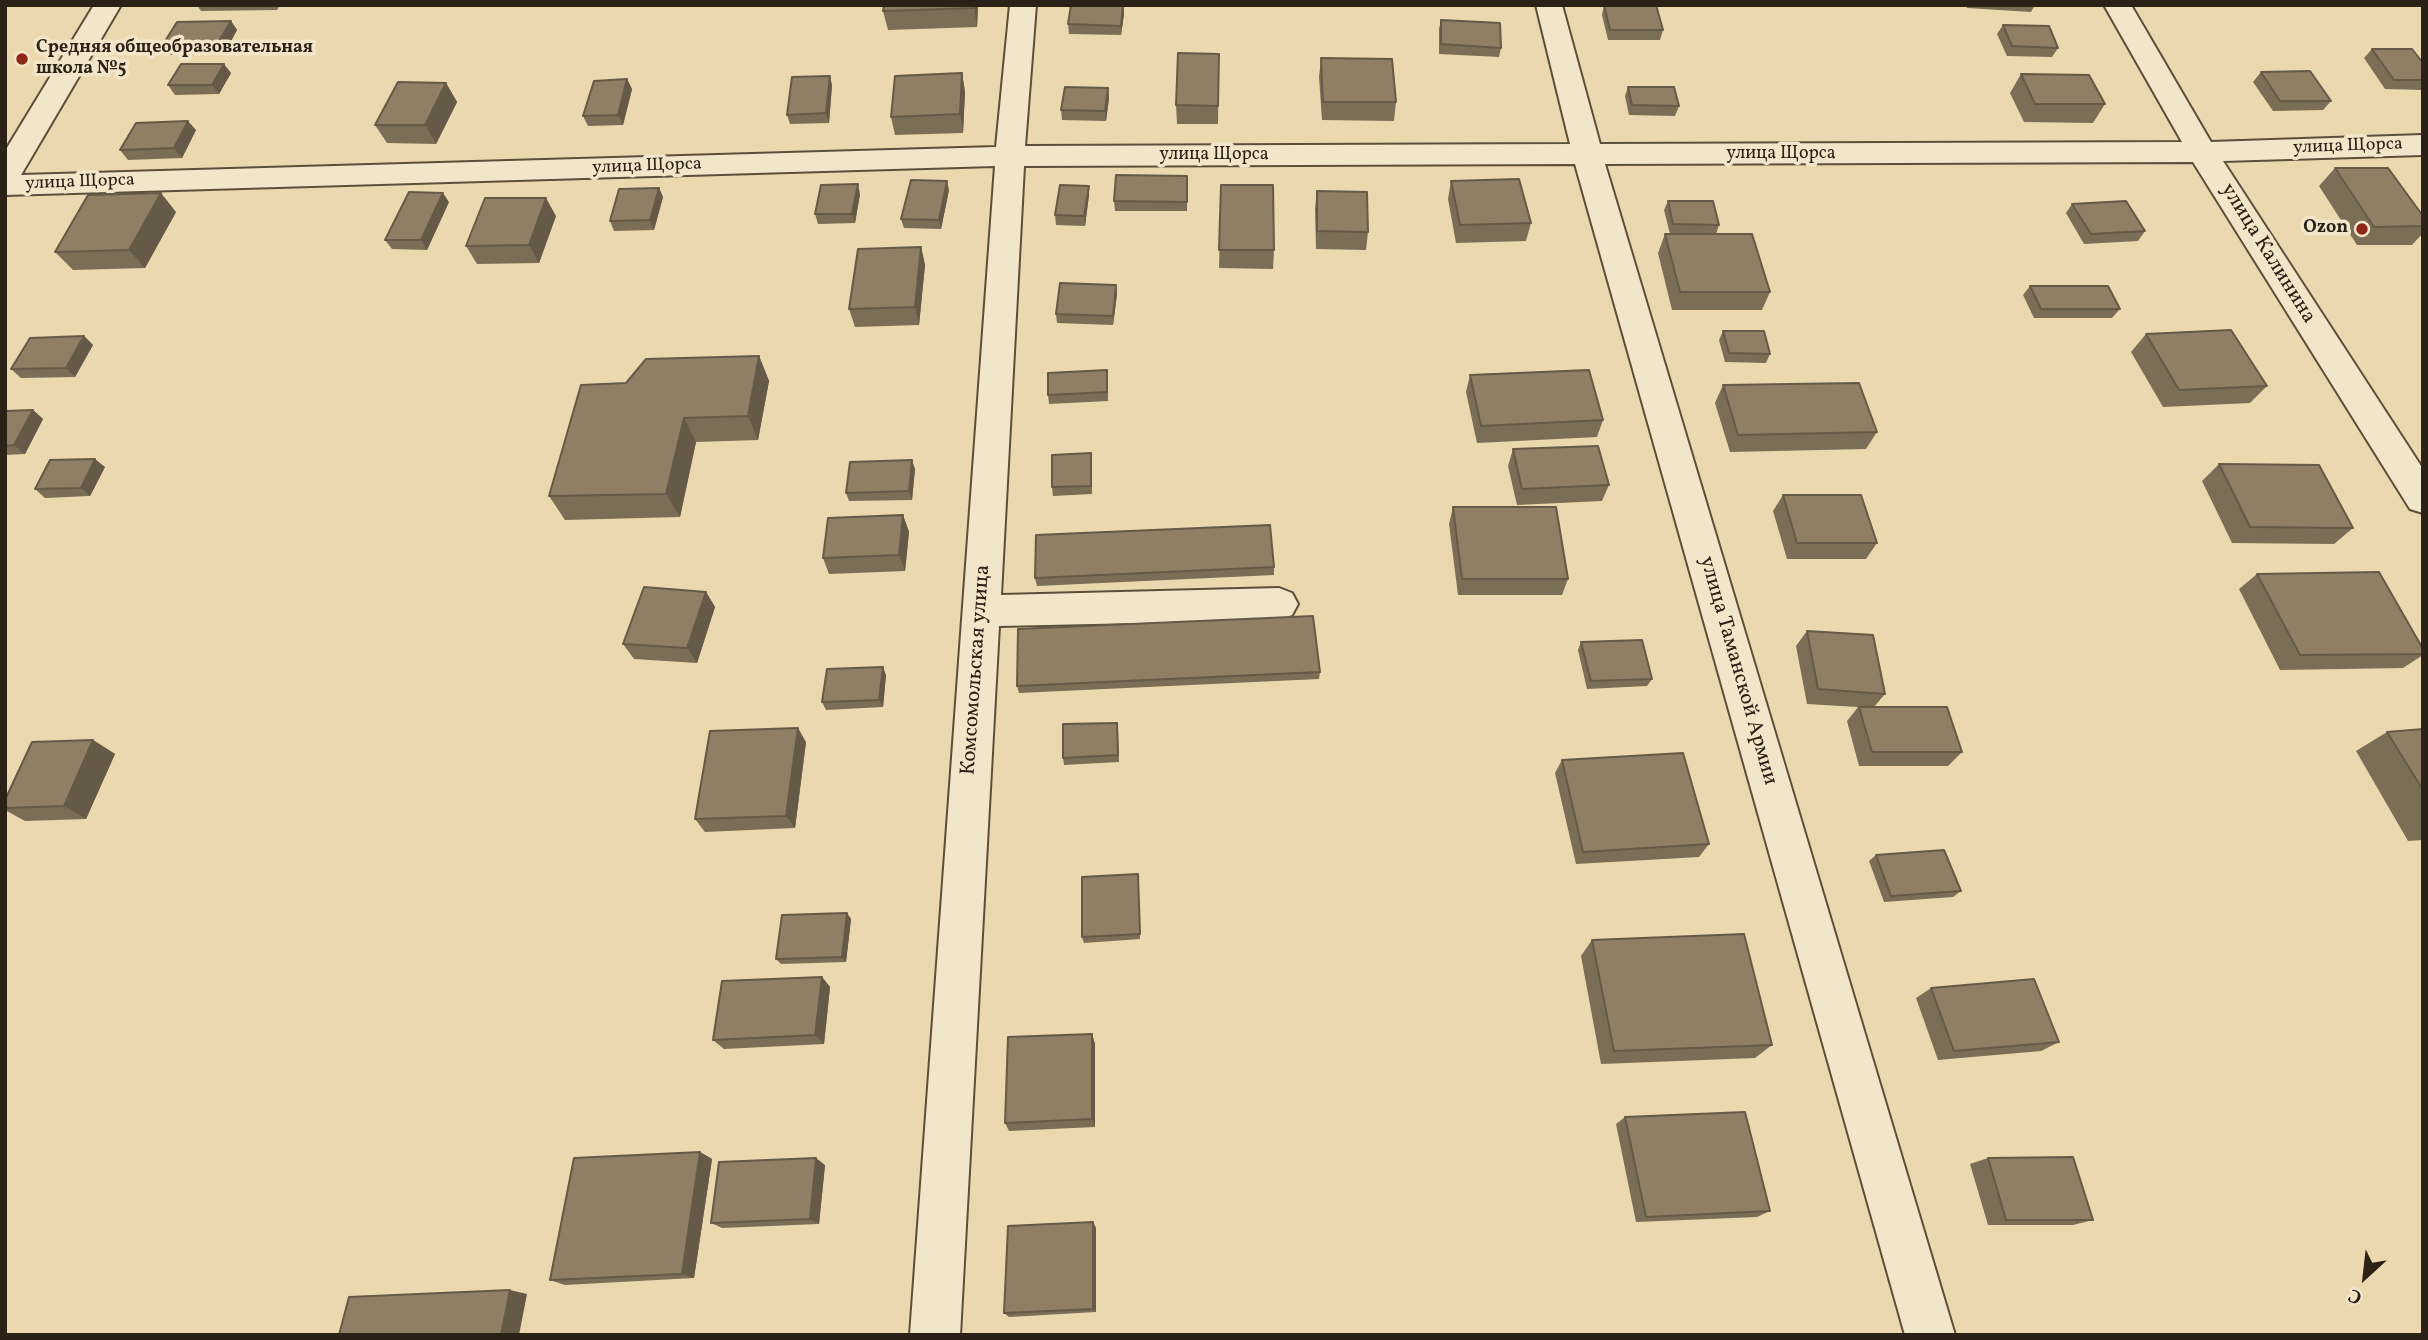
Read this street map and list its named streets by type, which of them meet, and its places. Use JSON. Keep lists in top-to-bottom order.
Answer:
{
  "streets": {
    "street": [
      "улица Щорса",
      "улица Калинина",
      "Комсомольская улица",
      "улица Таманской Армии"
    ]
  },
  "crossings": [
    ["улица Щорса", "улица Калинина"],
    ["улица Щорса", "Комсомольская улица"],
    ["улица Щорса", "улица Таманской Армии"]
  ],
  "places": ["Средняя общеобразовательная школа №5", "Ozon"],
  "north": "bottom left"
}
